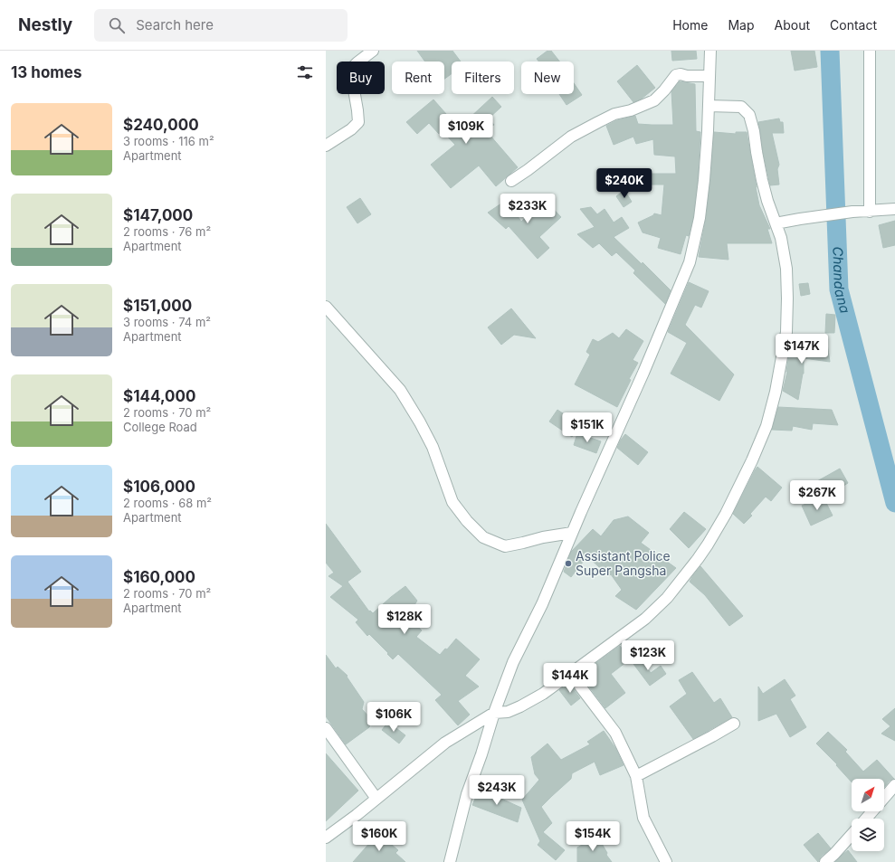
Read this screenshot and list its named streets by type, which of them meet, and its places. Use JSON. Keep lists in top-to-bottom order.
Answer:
{
  "water": ["Chandana"],
  "places": ["Assistant Police Super Pangsha"],
  "north": "top right",
  "page": {
    "header": "Nestly",
    "search": "Search here",
    "nav": [
      "Home",
      "Map",
      "About",
      "Contact"
    ],
    "heading": "13 homes",
    "chip": [
      "Buy",
      "Rent",
      "Filters",
      "New"
    ],
    "list": [
      {
        "name": "$240,000",
        "note": "3 rooms · 116 m² · Apartment"
      },
      {
        "name": "$147,000",
        "note": "2 rooms · 76 m² · Apartment"
      },
      {
        "name": "$151,000",
        "note": "3 rooms · 74 m² · Apartment"
      },
      {
        "name": "$144,000",
        "note": "2 rooms · 70 m² · College Road"
      },
      {
        "name": "$106,000",
        "note": "2 rooms · 68 m² · Apartment"
      },
      {
        "name": "$160,000",
        "note": "2 rooms · 70 m² · Apartment"
      }
    ],
    "price": [
      "$109K",
      "$240K",
      "$233K",
      "$147K",
      "$151K",
      "$267K",
      "$128K",
      "$123K",
      "$144K",
      "$106K",
      "$243K",
      "$160K",
      "$154K"
    ]
  }
}
